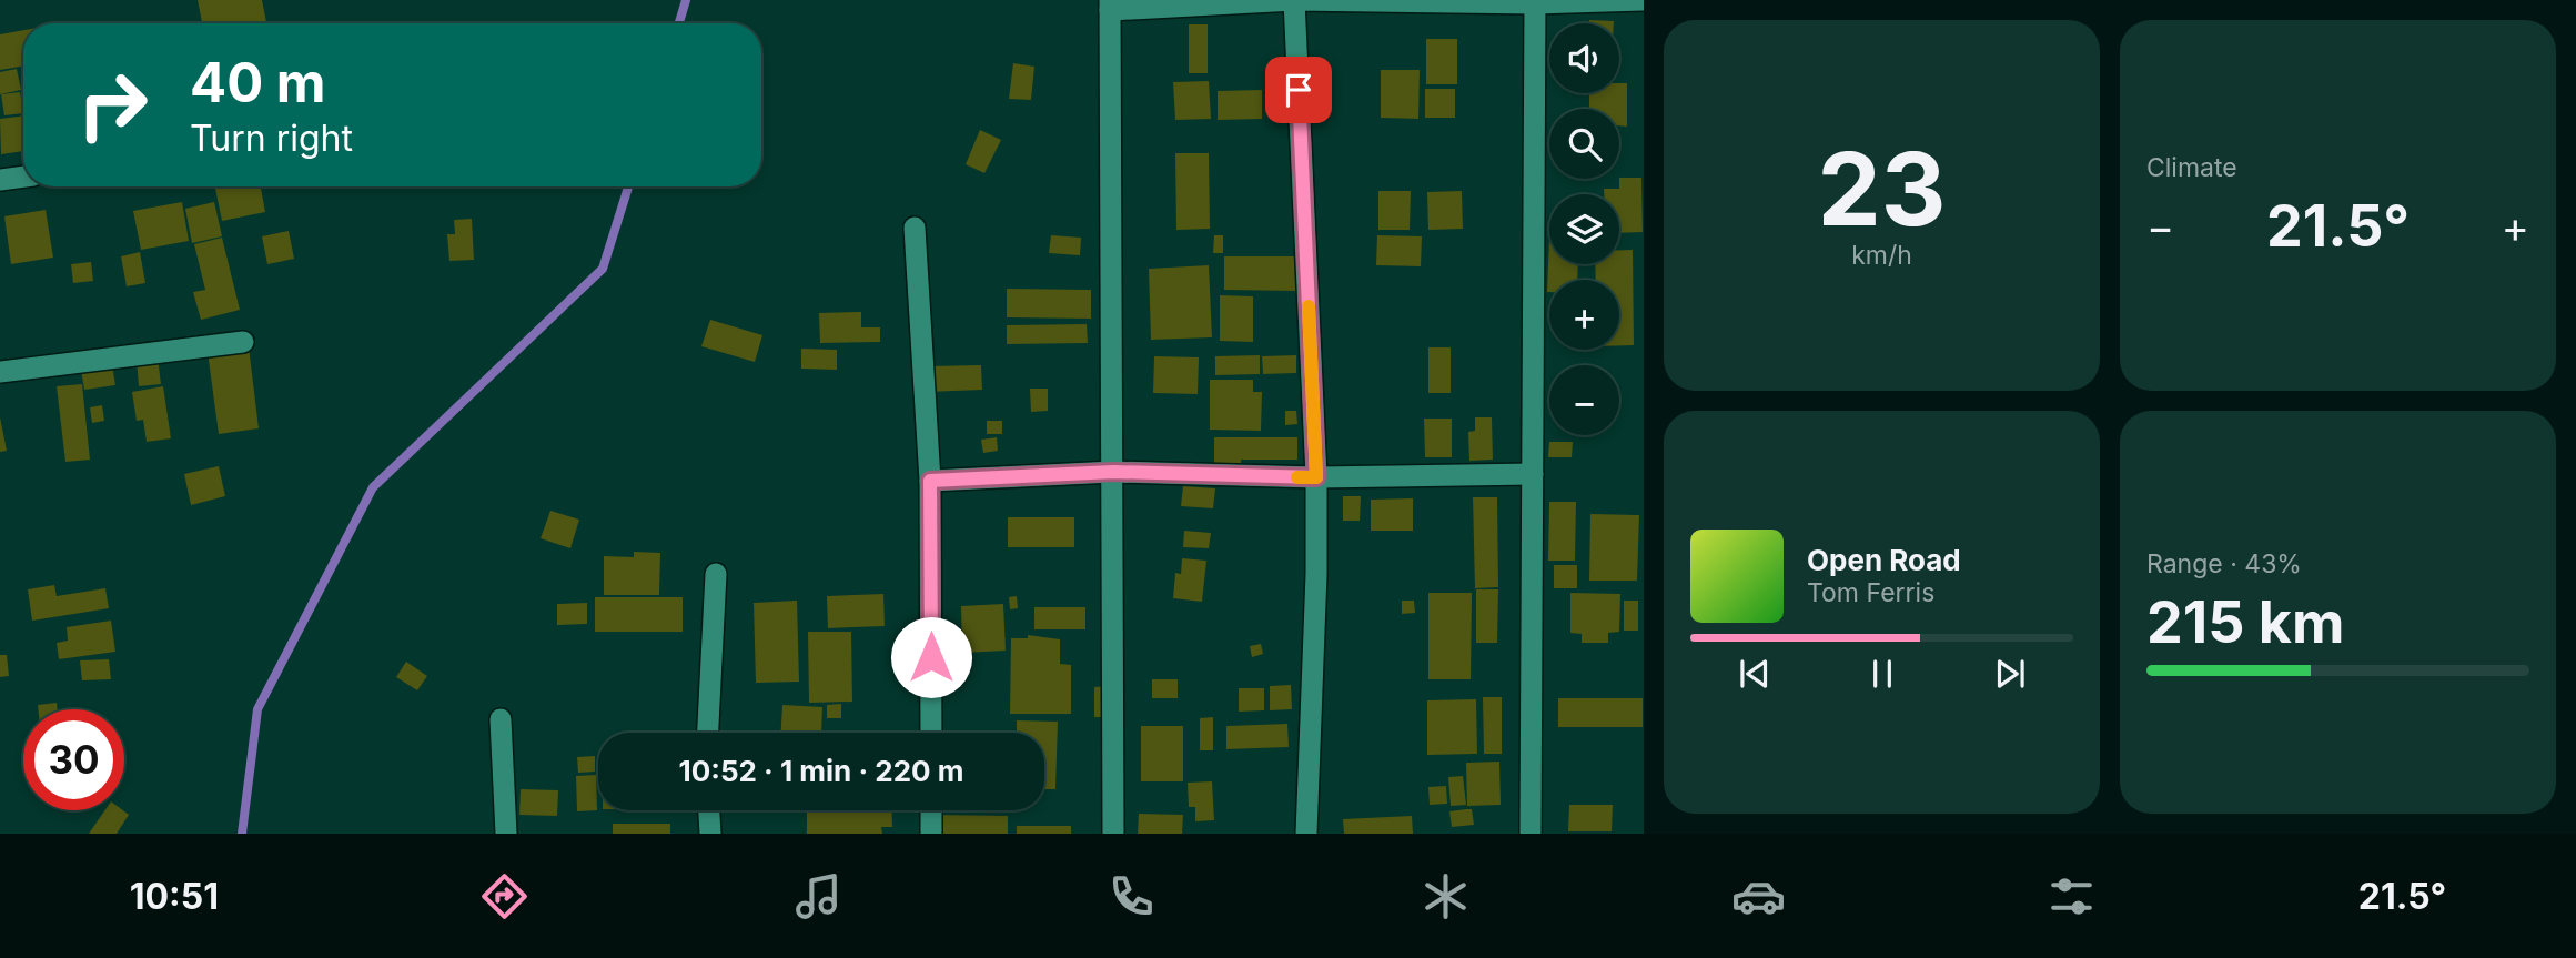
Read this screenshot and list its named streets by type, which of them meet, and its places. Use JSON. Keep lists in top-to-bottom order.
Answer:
{
  "page": {
    "tile": [
      ["23", "km/h"],
      "Climate",
      ["Range · 43%", "215 km"]
    ],
    "map_buttons": ["+", "−"],
    "turn": ["40 m", "Turn right"],
    "heat": ["−", "21.5°", "+"],
    "song": ["Open Road", "Tom Ferris"],
    "limit": "30",
    "trip": "10:52 · 1 min · 220 m",
    "tabs": ["10:51", "21.5°"]
  }
}
